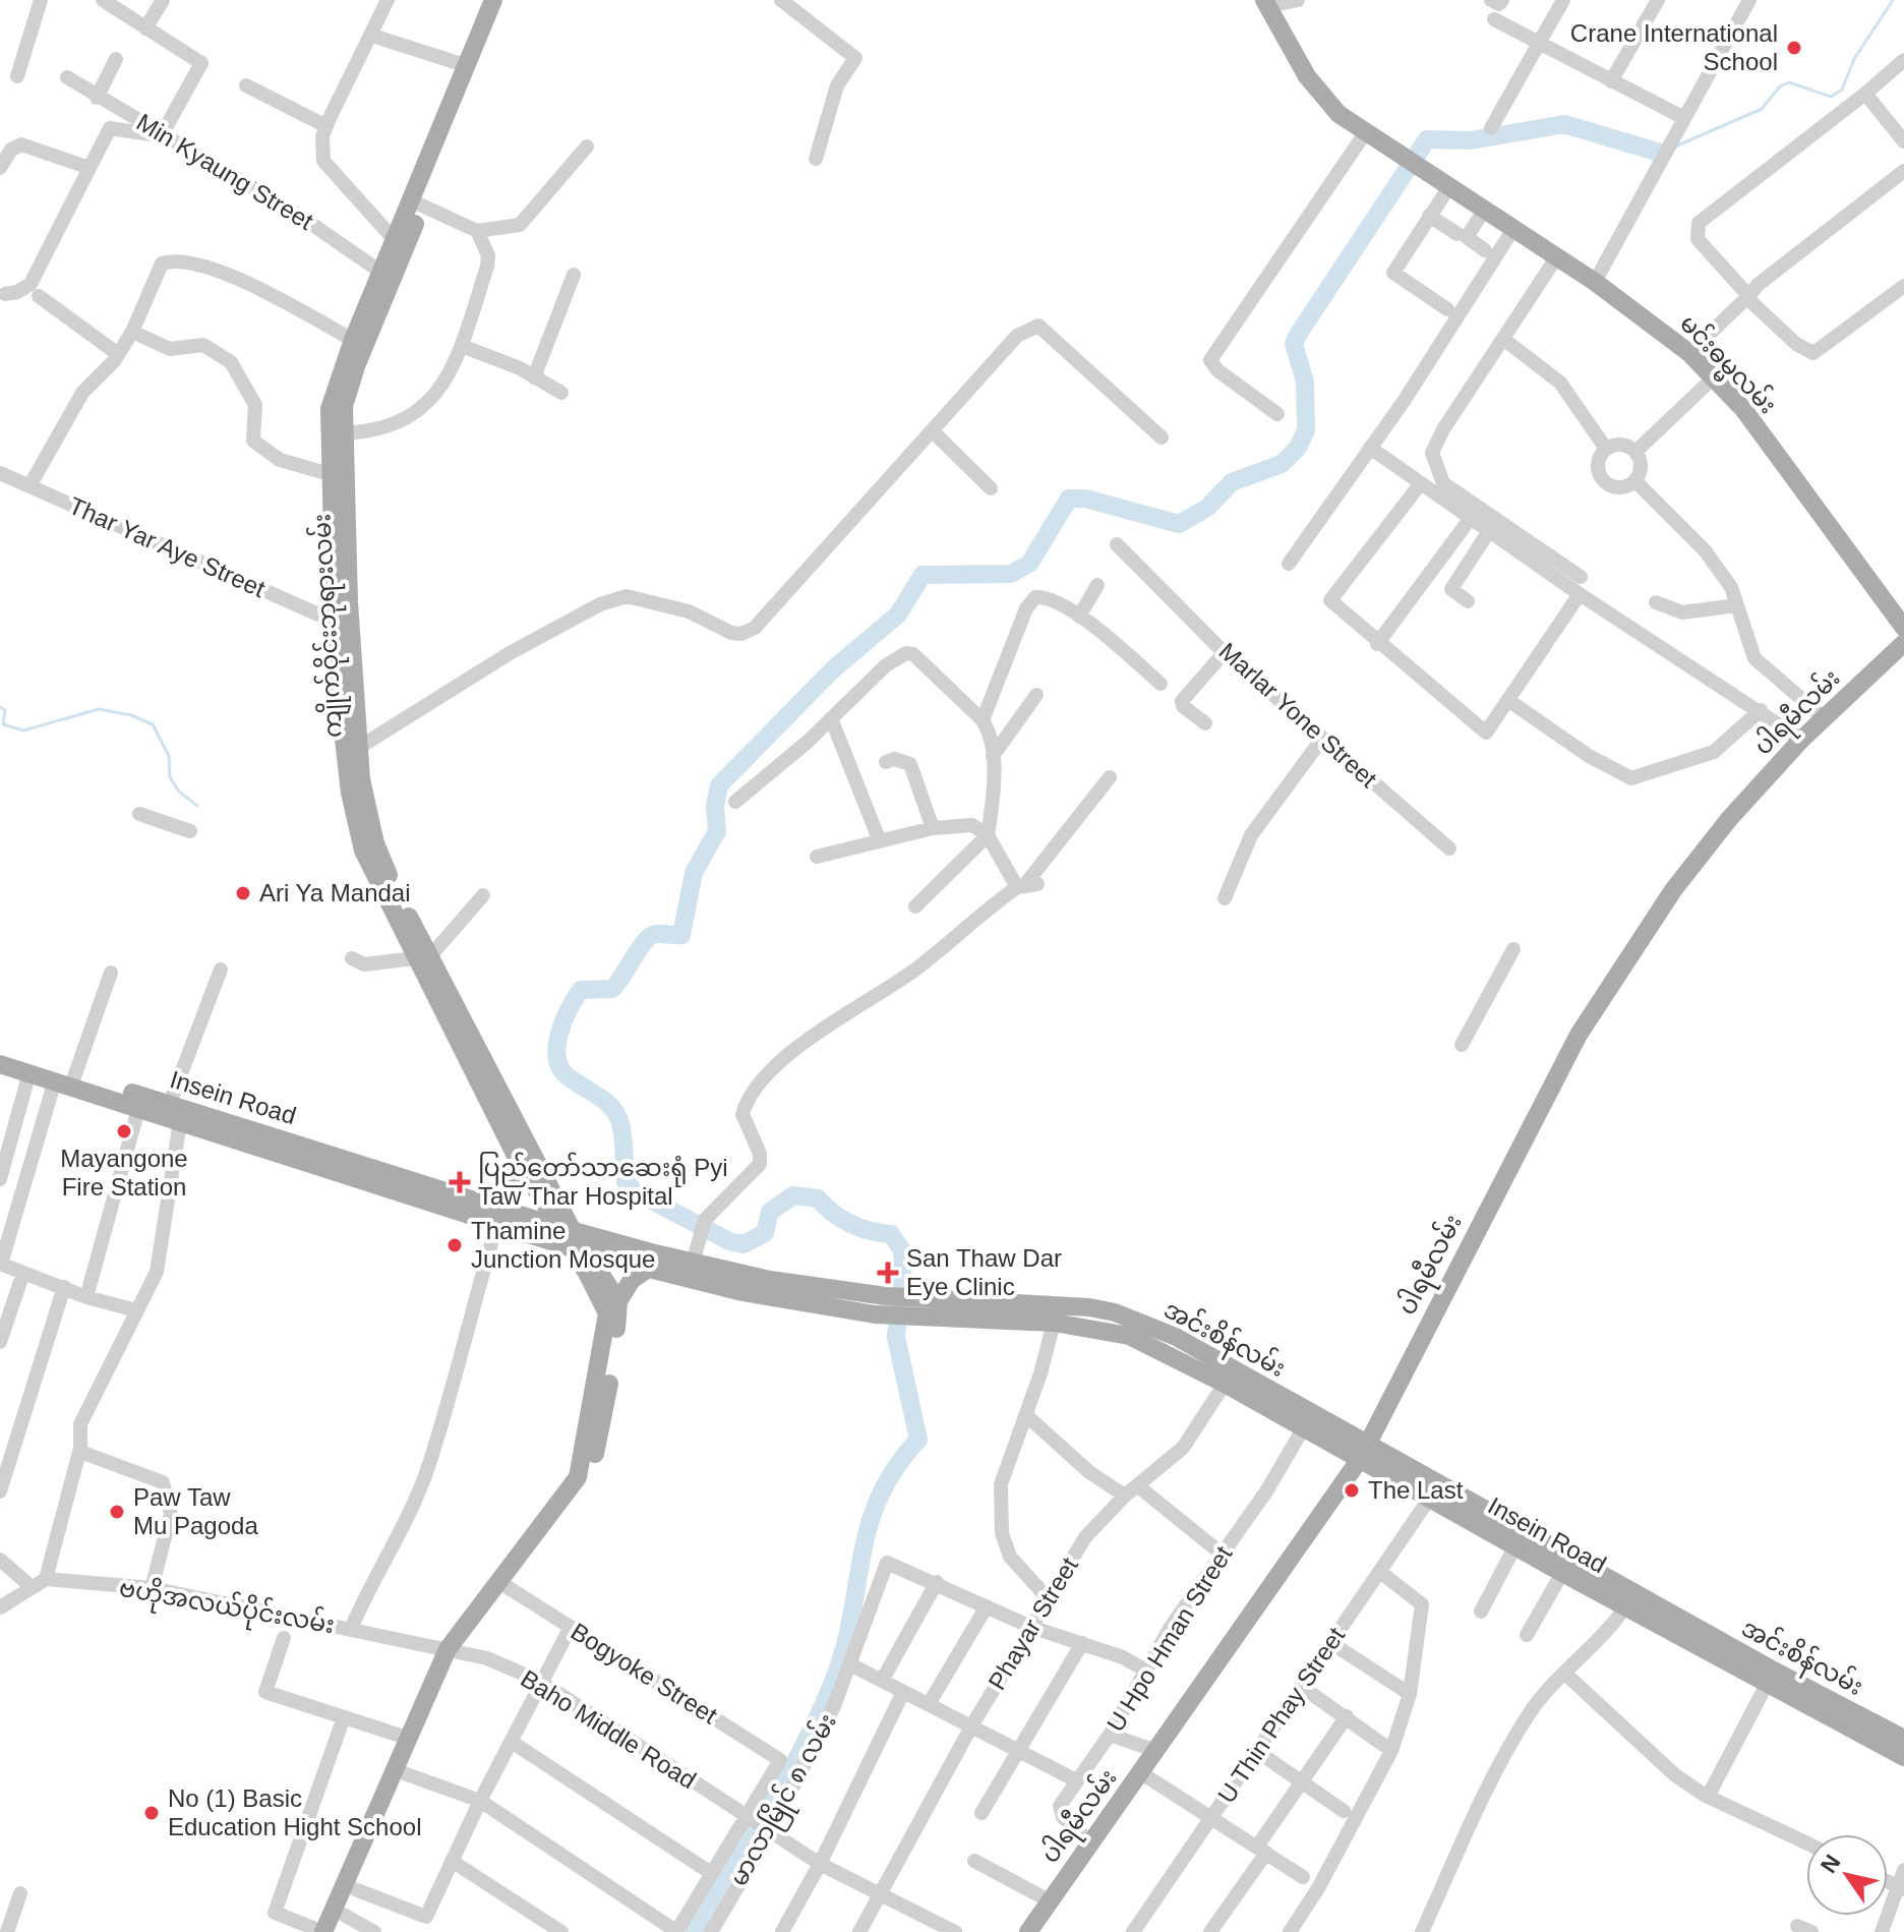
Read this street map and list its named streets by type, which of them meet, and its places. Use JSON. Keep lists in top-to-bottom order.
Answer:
{
  "streets": {
    "main road": [
      "မင်းဓမ္မလမ်း",
      "ကျိုက်ဝိုင်းဘုရားလမ်း",
      "ပါရမီလမ်း",
      "Insein Road",
      "အင်းစိန်လမ်း"
    ],
    "street": [
      "Min Kyaung Street",
      "Thar Yar Aye Street",
      "Marlar Yone Street",
      "ဗဟိုအလယ်ပိုင်းလမ်း",
      "Phayar Street",
      "U Hpo Hman Street",
      "Bogyoke Street",
      "U Thin Phay Street",
      "Baho Middle Road",
      "မာလာမြိုင် ၈ လမ်း"
    ]
  },
  "crossings": [
    ["Min Kyaung Street", "ကျိုက်ဝိုင်းဘုရားလမ်း"],
    ["Thar Yar Aye Street", "ကျိုက်ဝိုင်းဘုရားလမ်း"],
    ["ကျိုက်ဝိုင်းဘုရားလမ်း", "အင်းစိန်လမ်း"],
    ["ပါရမီလမ်း", "Insein Road"],
    ["ပါရမီလမ်း", "အင်းစိန်လမ်း"],
    ["ပါရမီလမ်း", "U Hpo Hman Street"],
    ["Insein Road", "အင်းစိန်လမ်း"],
    ["Insein Road", "U Thin Phay Street"],
    ["အင်းစိန်လမ်း", "Phayar Street"],
    ["အင်းစိန်လမ်း", "U Hpo Hman Street"],
    ["ဗဟိုအလယ်ပိုင်းလမ်း", "Baho Middle Road"],
    ["Phayar Street", "Baho Middle Road"],
    ["Bogyoke Street", "Baho Middle Road"],
    ["Baho Middle Road", "မာလာမြိုင် ၈ လမ်း"]
  ],
  "places": {
    "other": [
      "Crane International School",
      "Ari Ya Mandai",
      "Mayangone Fire Station",
      "Thamine Junction Mosque",
      "The Last",
      "Paw Taw Mu Pagoda",
      "No (1) Basic Education Hight School"
    ],
    "health": ["ပြည်တော်သာဆေးရုံ Pyi Taw Thar Hospital", "San Thaw Dar Eye Clinic"]
  },
  "north": "top left"
}
